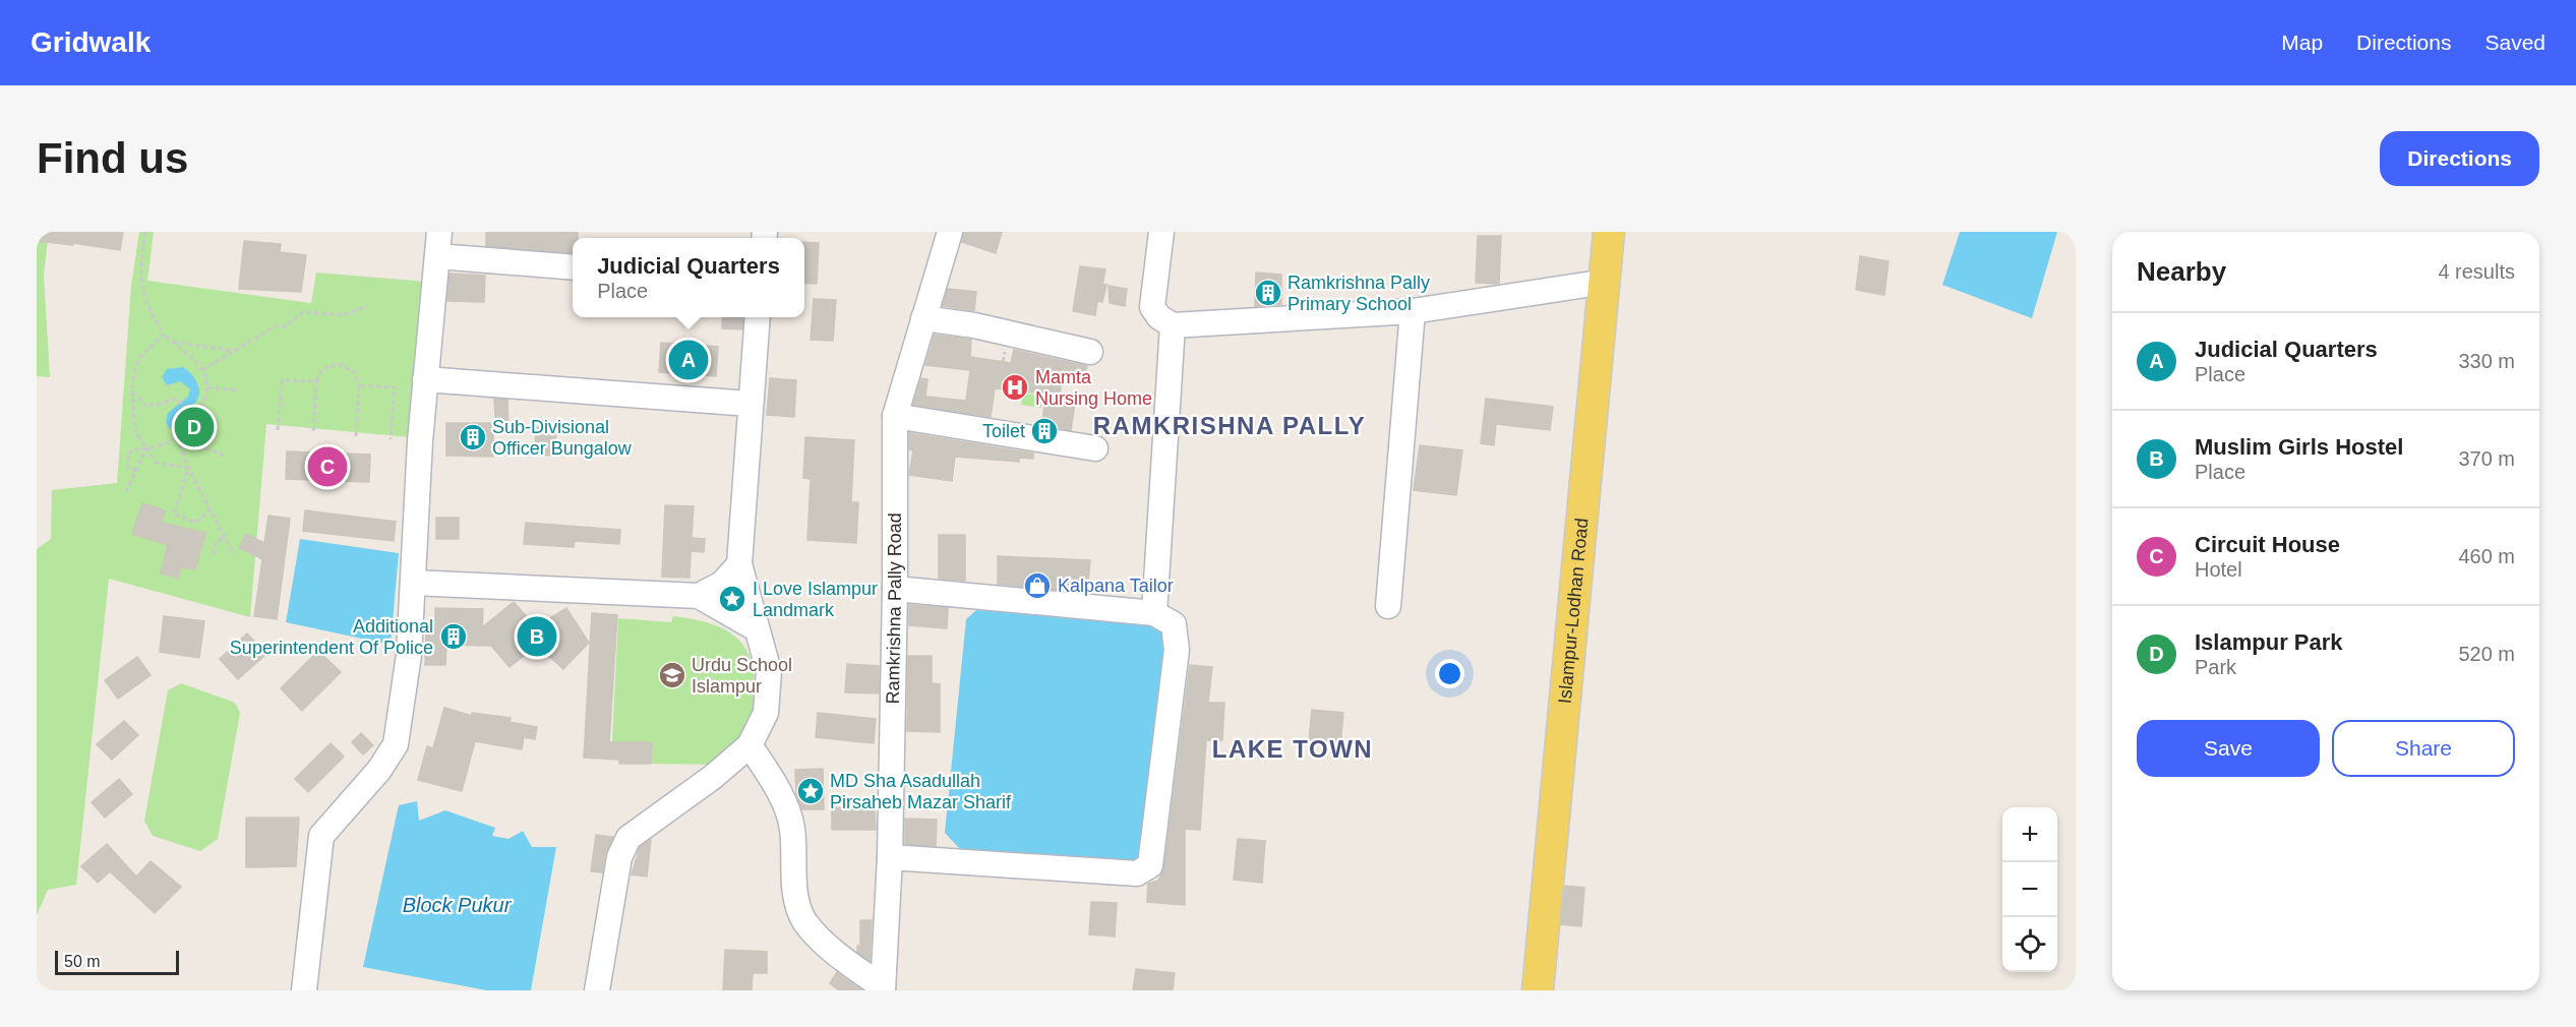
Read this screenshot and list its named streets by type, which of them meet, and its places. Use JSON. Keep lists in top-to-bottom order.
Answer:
{
  "streets": {
    "main road": ["Islampur-Lodhan Road"],
    "street": ["Ramkrishna Pally Road"]
  },
  "districts": ["RAMKRISHNA PALLY", "LAKE TOWN"],
  "water": ["Block Pukur"],
  "places": {
    "building": [
      "Ramkrishna Pally Primary School",
      "Toilet",
      "Sub-Divisional Officer Bungalow",
      "Additional Superintendent Of Police"
    ],
    "hospital": ["Mamta Nursing Home"],
    "shop": ["Kalpana Tailor"],
    "place": ["I Love Islampur Landmark", "MD Sha Asadullah Pirsaheb Mazar Sharif"],
    "school or university": ["Urdu School Islampur"]
  },
  "scale_bar": "50 m",
  "page": {
    "header": "Gridwalk",
    "nav": ["Map", "Directions", "Saved"],
    "buttons": [
      "Directions",
      ["Save", "Share"]
    ],
    "title": "Find us",
    "heading": ["Nearby", "4 results"],
    "popup": ["Judicial Quarters", "Place"],
    "list": [
      {
        "mark": "A",
        "name": "Judicial Quarters",
        "note": "Place",
        "value": "330 m"
      },
      {
        "mark": "B",
        "name": "Muslim Girls Hostel",
        "note": "Place",
        "value": "370 m"
      },
      {
        "mark": "C",
        "name": "Circuit House",
        "note": "Hotel",
        "value": "460 m"
      },
      {
        "mark": "D",
        "name": "Islampur Park",
        "note": "Park",
        "value": "520 m"
      }
    ],
    "pins": [
      "A",
      "D",
      "C",
      "B"
    ],
    "map_buttons": ["+", "−"],
    "scale": "50 m"
  }
}
